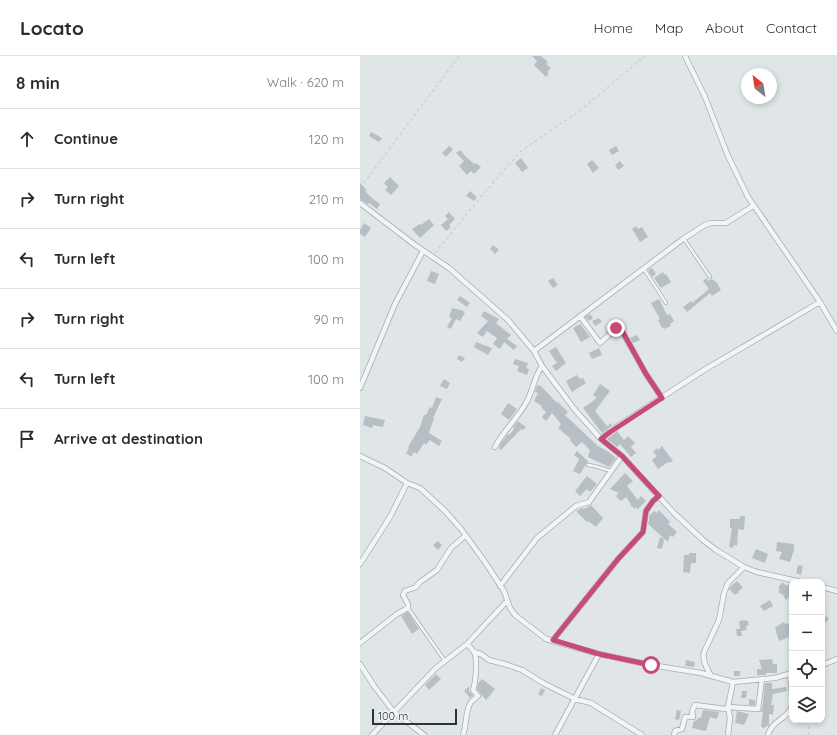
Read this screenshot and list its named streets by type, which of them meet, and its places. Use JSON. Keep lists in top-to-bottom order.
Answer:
{
  "scale_bar": "100 m",
  "north": "top left",
  "page": {
    "header": "Locato",
    "nav": [
      "Home",
      "Map",
      "About",
      "Contact"
    ],
    "heading": ["8 min", "Walk · 620 m"],
    "list": [
      ["Continue", "120 m"],
      ["Turn right", "210 m"],
      ["Turn left", "100 m"],
      ["Turn right", "90 m"],
      ["Turn left", "100 m"],
      "Arrive at destination"
    ],
    "map_buttons": ["+", "−"],
    "scale": "100 m"
  }
}
